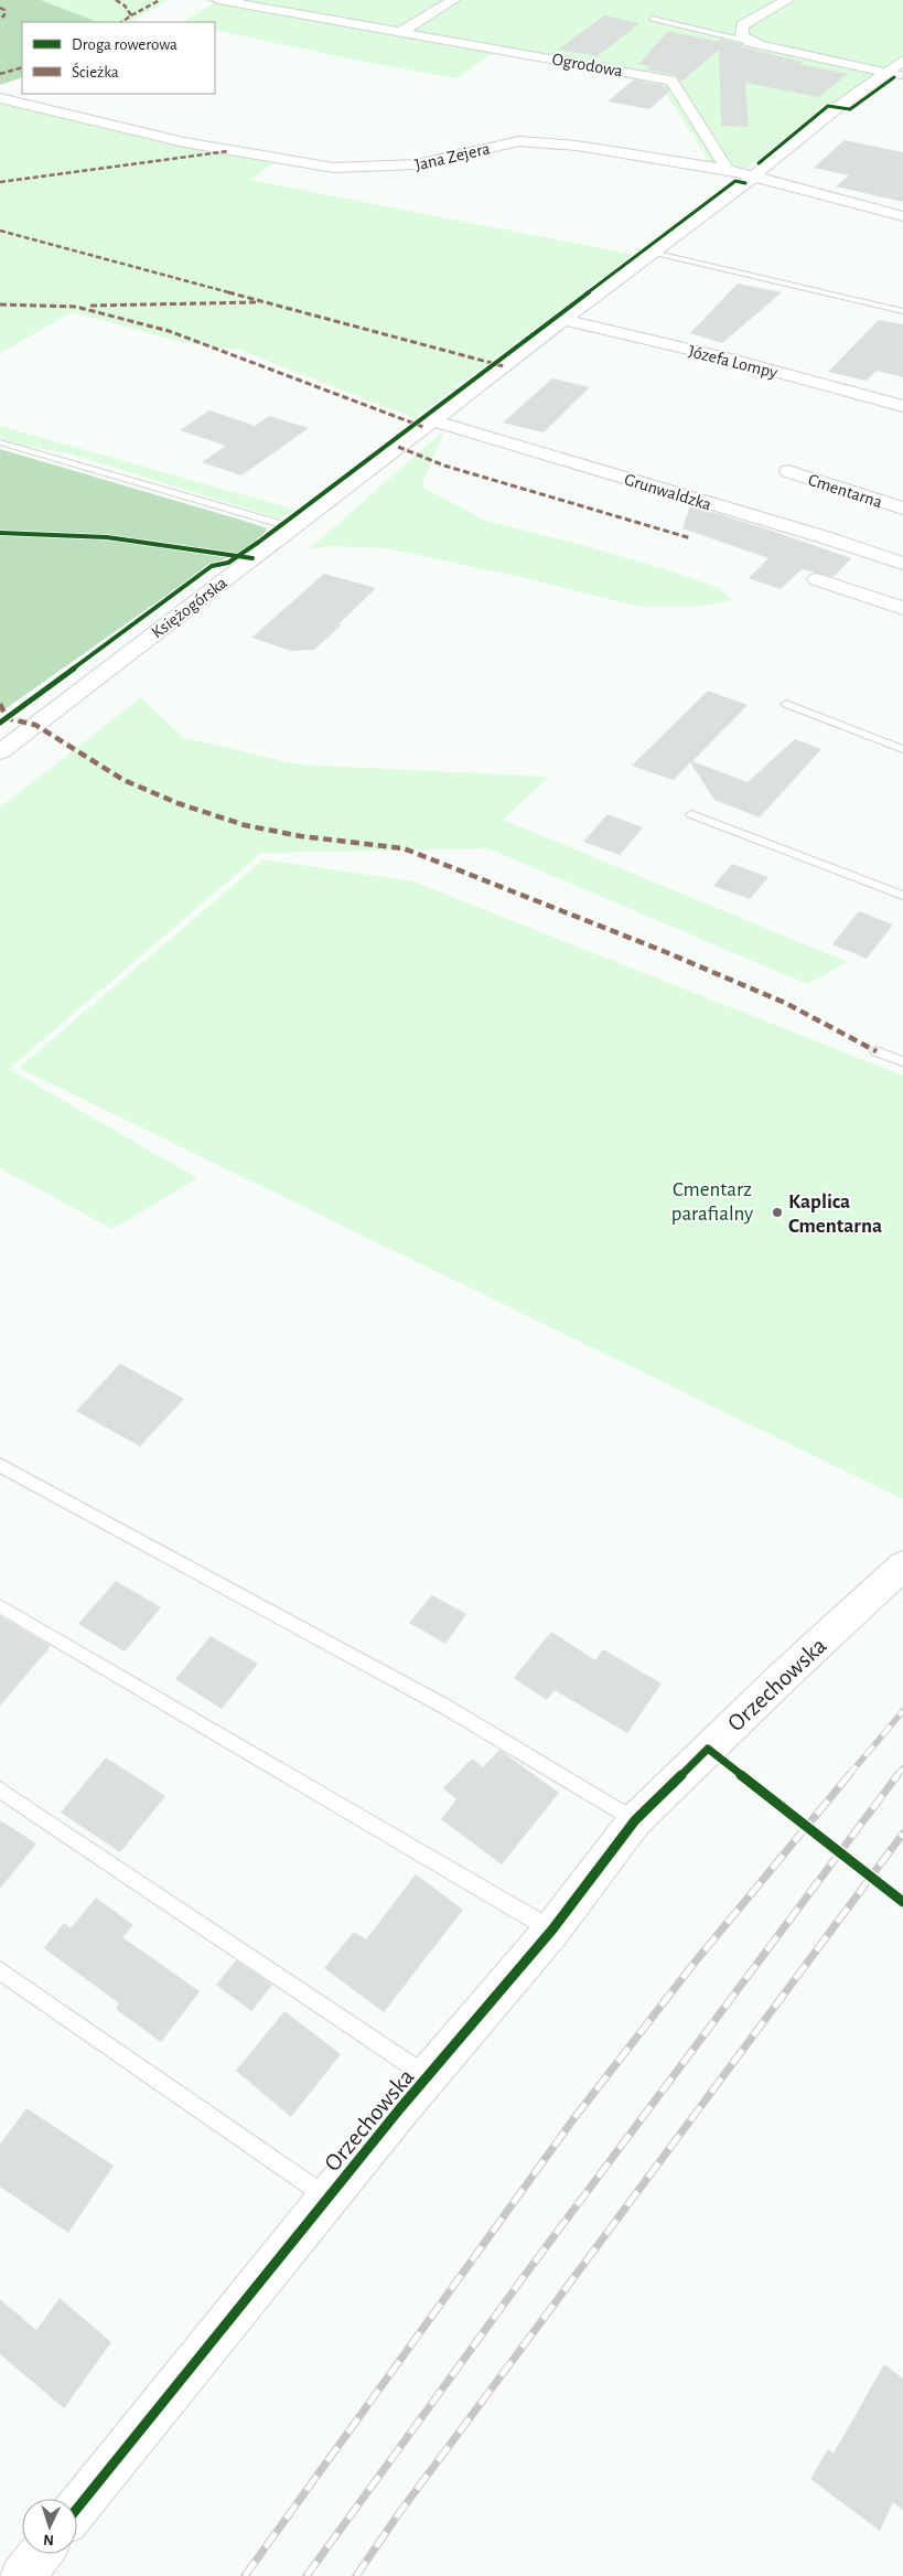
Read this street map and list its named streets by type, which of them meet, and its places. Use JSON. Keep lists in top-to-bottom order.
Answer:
{
  "streets": {
    "street": [
      "Ogrodowa",
      "Jana Zejera",
      "Józefa Lompy",
      "Cmentarna",
      "Grunwaldzka",
      "Księżogórska",
      "Orzechowska"
    ]
  },
  "crossings": [
    ["Ogrodowa", "Jana Zejera"],
    ["Jana Zejera", "Księżogórska"],
    ["Józefa Lompy", "Księżogórska"],
    ["Grunwaldzka", "Księżogórska"]
  ],
  "parks": ["Cmentarz parafialny"],
  "places": ["Kaplica Cmentarna"],
  "legend": ["Droga rowerowa", "Ścieżka"],
  "north": "bottom"
}
